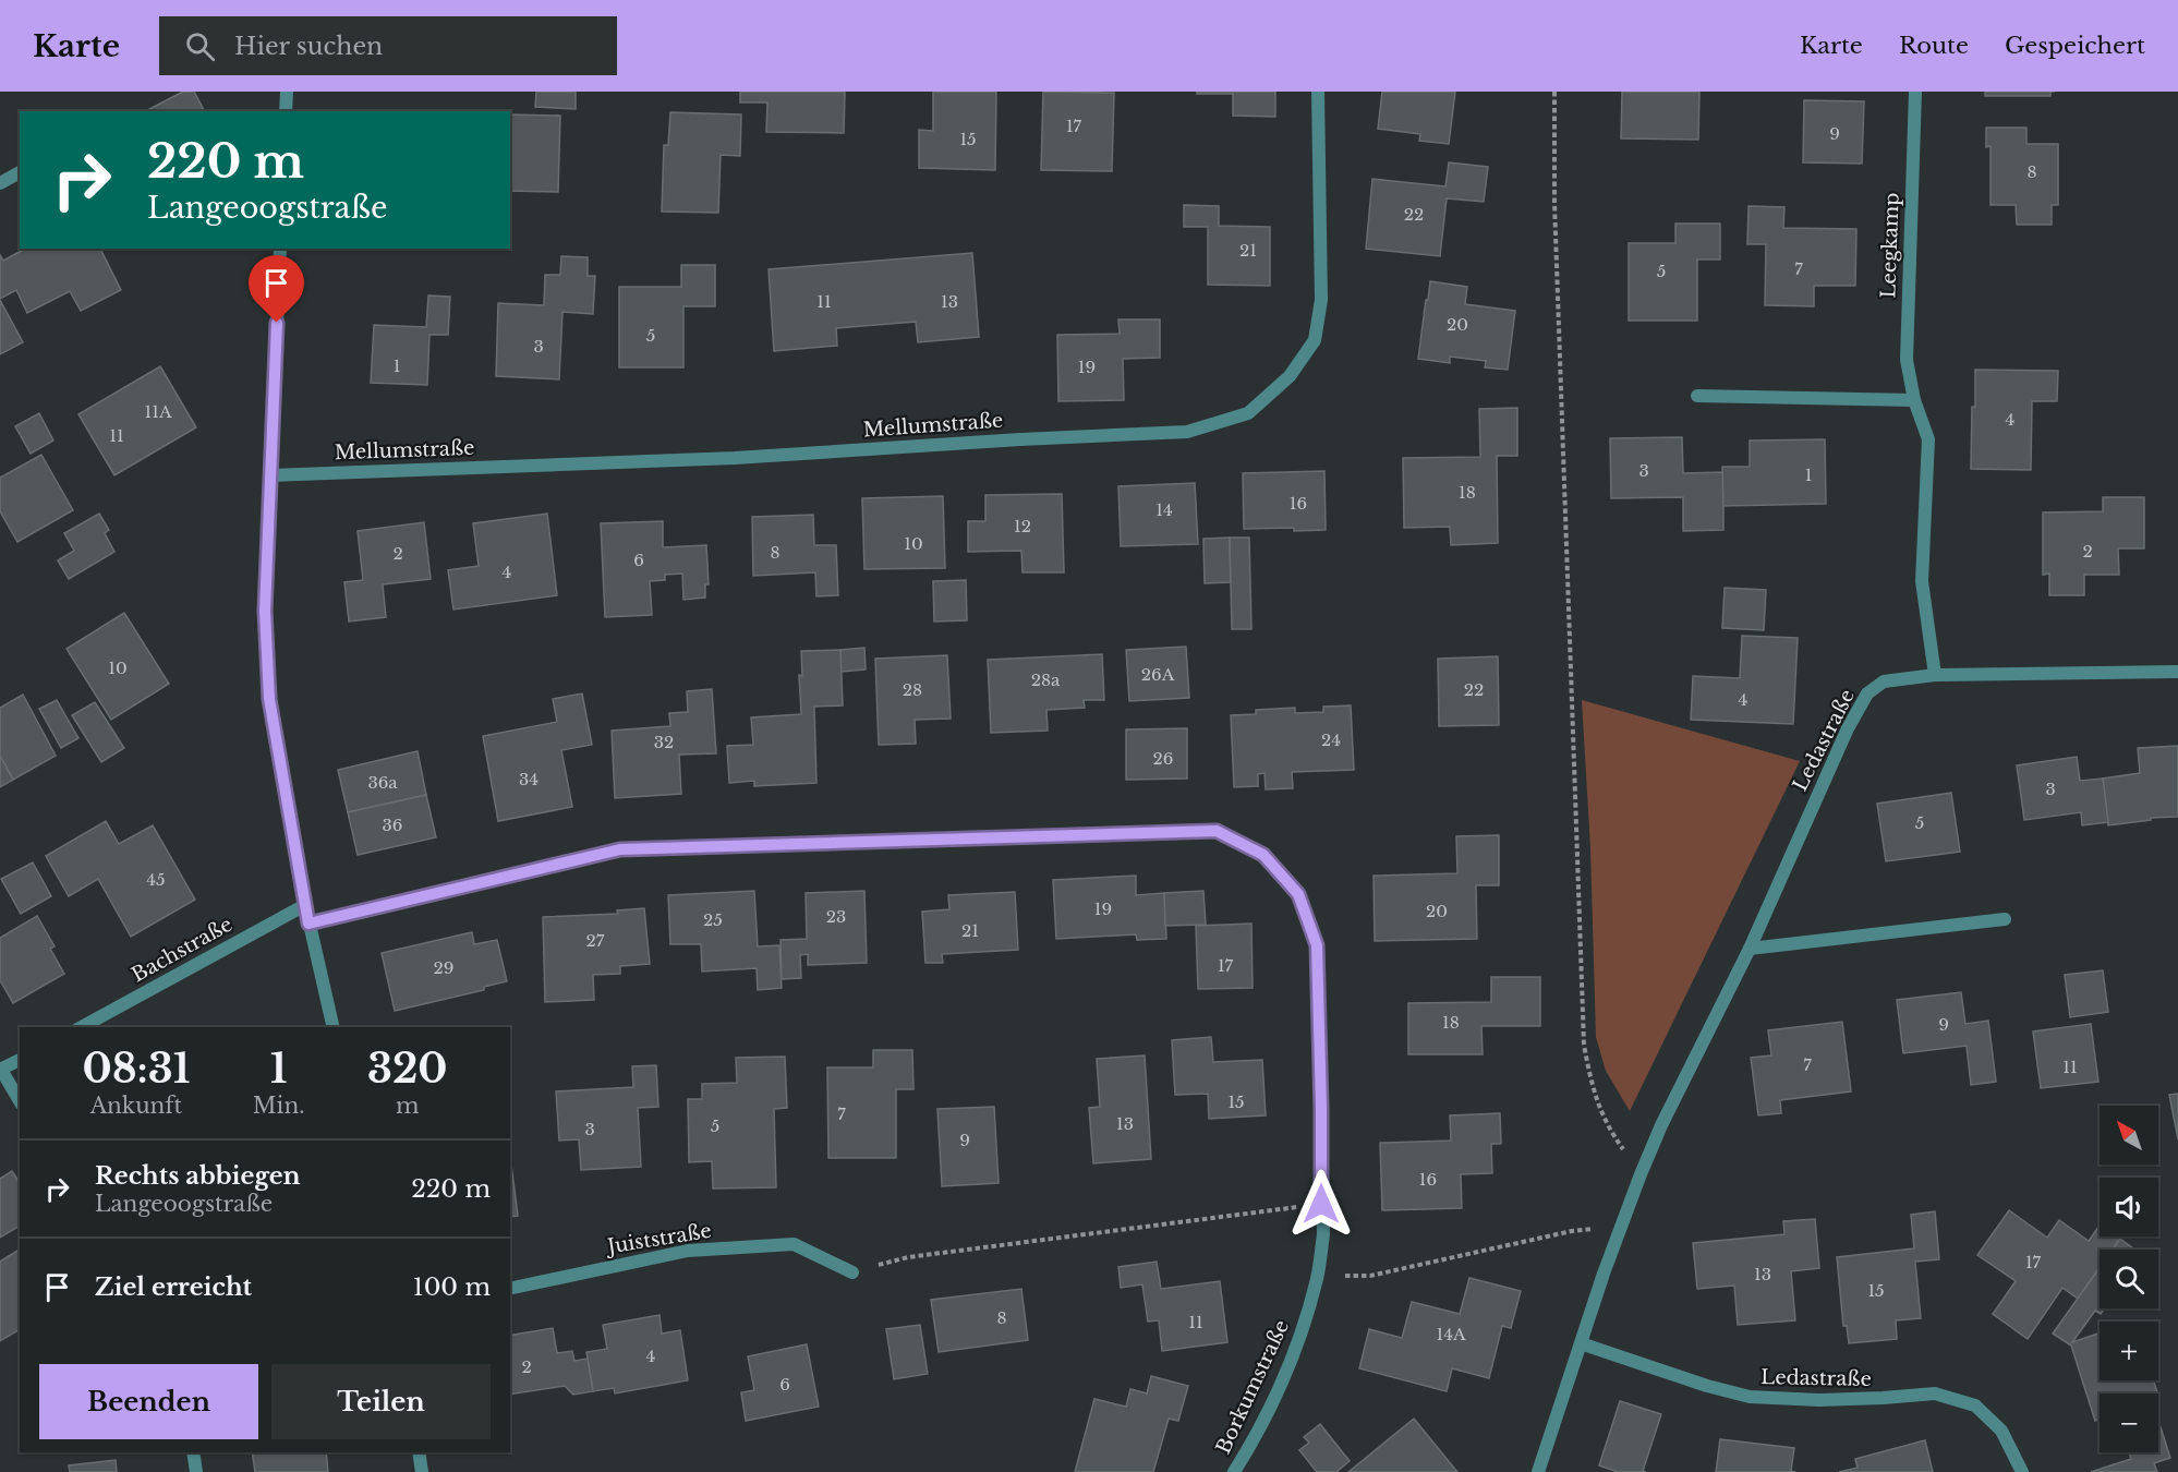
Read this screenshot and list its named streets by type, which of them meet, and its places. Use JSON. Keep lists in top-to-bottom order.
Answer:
{
  "streets": {
    "street": [
      "Leegkamp",
      "Mellumstraße",
      "Ledastraße",
      "Bachstraße",
      "Juiststraße",
      "Borkumstraße"
    ]
  },
  "crossings": [
    ["Leegkamp", "Ledastraße"]
  ],
  "house_numbers": [
    "17",
    "9",
    "15",
    "8",
    "22",
    "21",
    "7",
    "5",
    "11",
    "13",
    "20",
    "5",
    "3",
    "1",
    "19",
    "11A",
    "4",
    "11",
    "3",
    "1",
    "18",
    "16",
    "14",
    "12",
    "10",
    "2",
    "8",
    "2",
    "6",
    "4",
    "10",
    "26A",
    "28a",
    "28",
    "22",
    "4",
    "24",
    "32",
    "26",
    "34",
    "36a",
    "3",
    "5",
    "36",
    "45",
    "19",
    "20",
    "23",
    "25",
    "21",
    "27",
    "17",
    "29",
    "18",
    "9",
    "7",
    "11",
    "15",
    "7",
    "13",
    "5",
    "3",
    "9",
    "16",
    "17",
    "13",
    "15",
    "8",
    "11",
    "14A",
    "4",
    "2",
    "6"
  ],
  "north": "top left",
  "page": {
    "header": "Karte",
    "search": "Hier suchen",
    "nav": ["Karte", "Route", "Gespeichert"],
    "turn": ["220 m", "Langeoogstraße"],
    "eta": [
      "08:31",
      "Ankunft",
      "1",
      "Min.",
      "320",
      "m"
    ],
    "map_buttons": ["+", "−"],
    "list": [
      {
        "name": "Rechts abbiegen",
        "note": "Langeoogstraße",
        "value": "220 m"
      },
      {
        "name": "Ziel erreicht",
        "value": "100 m"
      }
    ],
    "buttons": ["Beenden", "Teilen"]
  }
}
